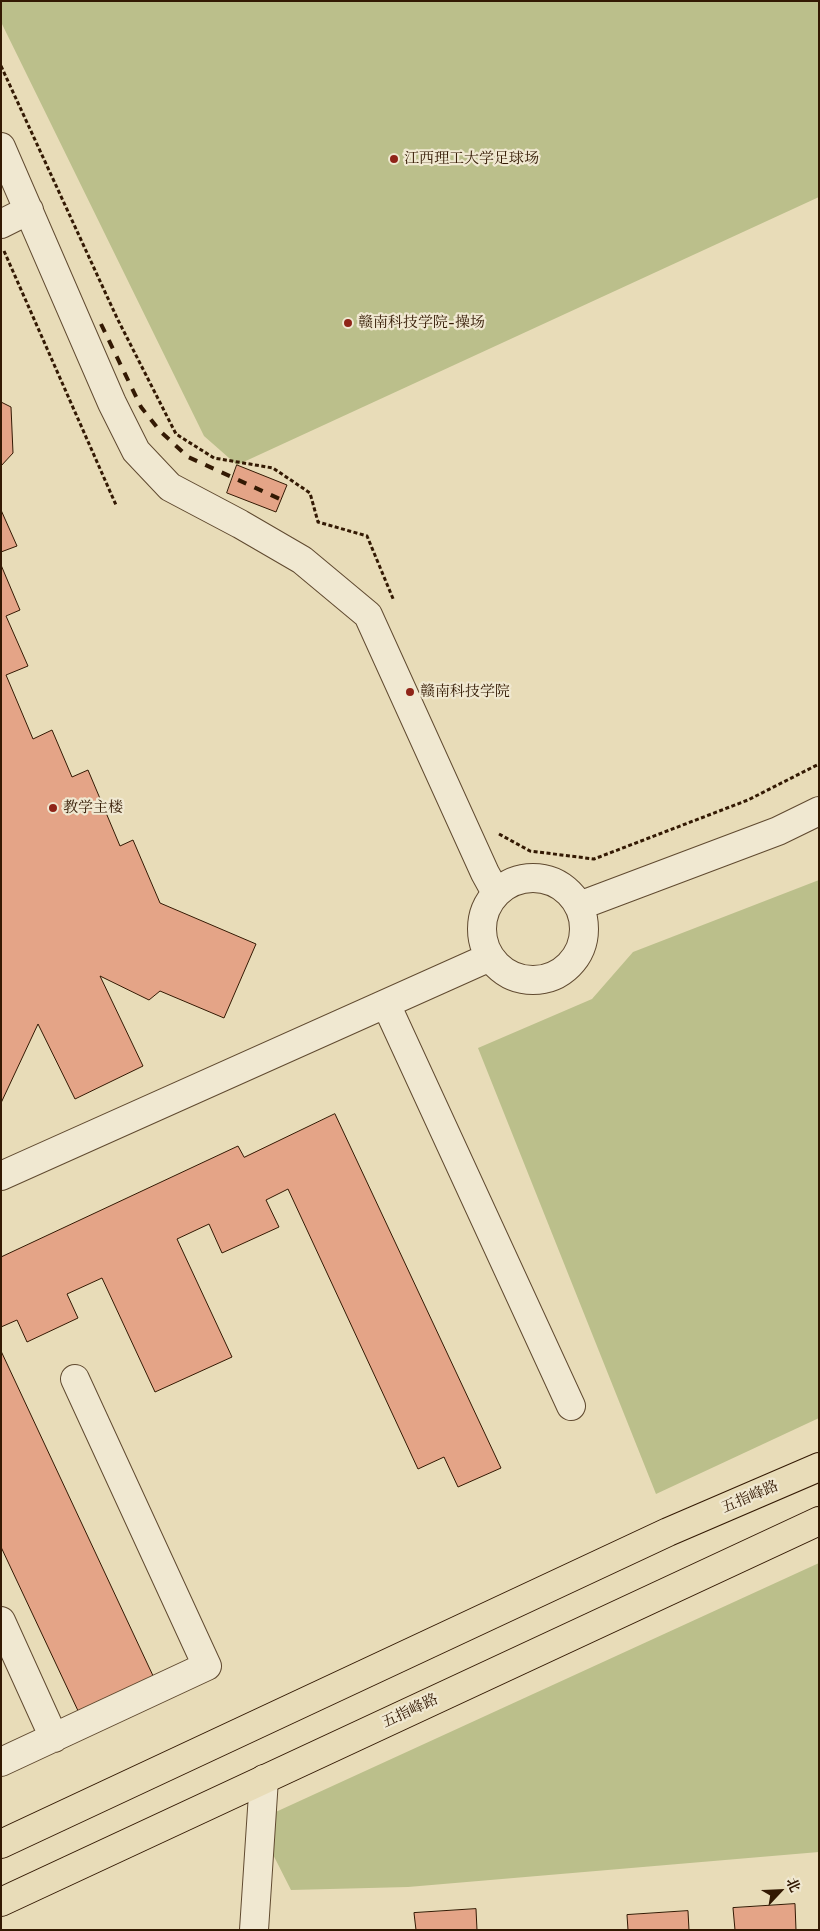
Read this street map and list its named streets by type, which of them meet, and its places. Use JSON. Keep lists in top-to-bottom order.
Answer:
{
  "streets": {
    "main road": ["五指峰路"]
  },
  "places": [
    "江西理工大学足球场",
    "赣南科技学院-操场",
    "赣南科技学院",
    "教学主楼"
  ],
  "north": "top right"
}
